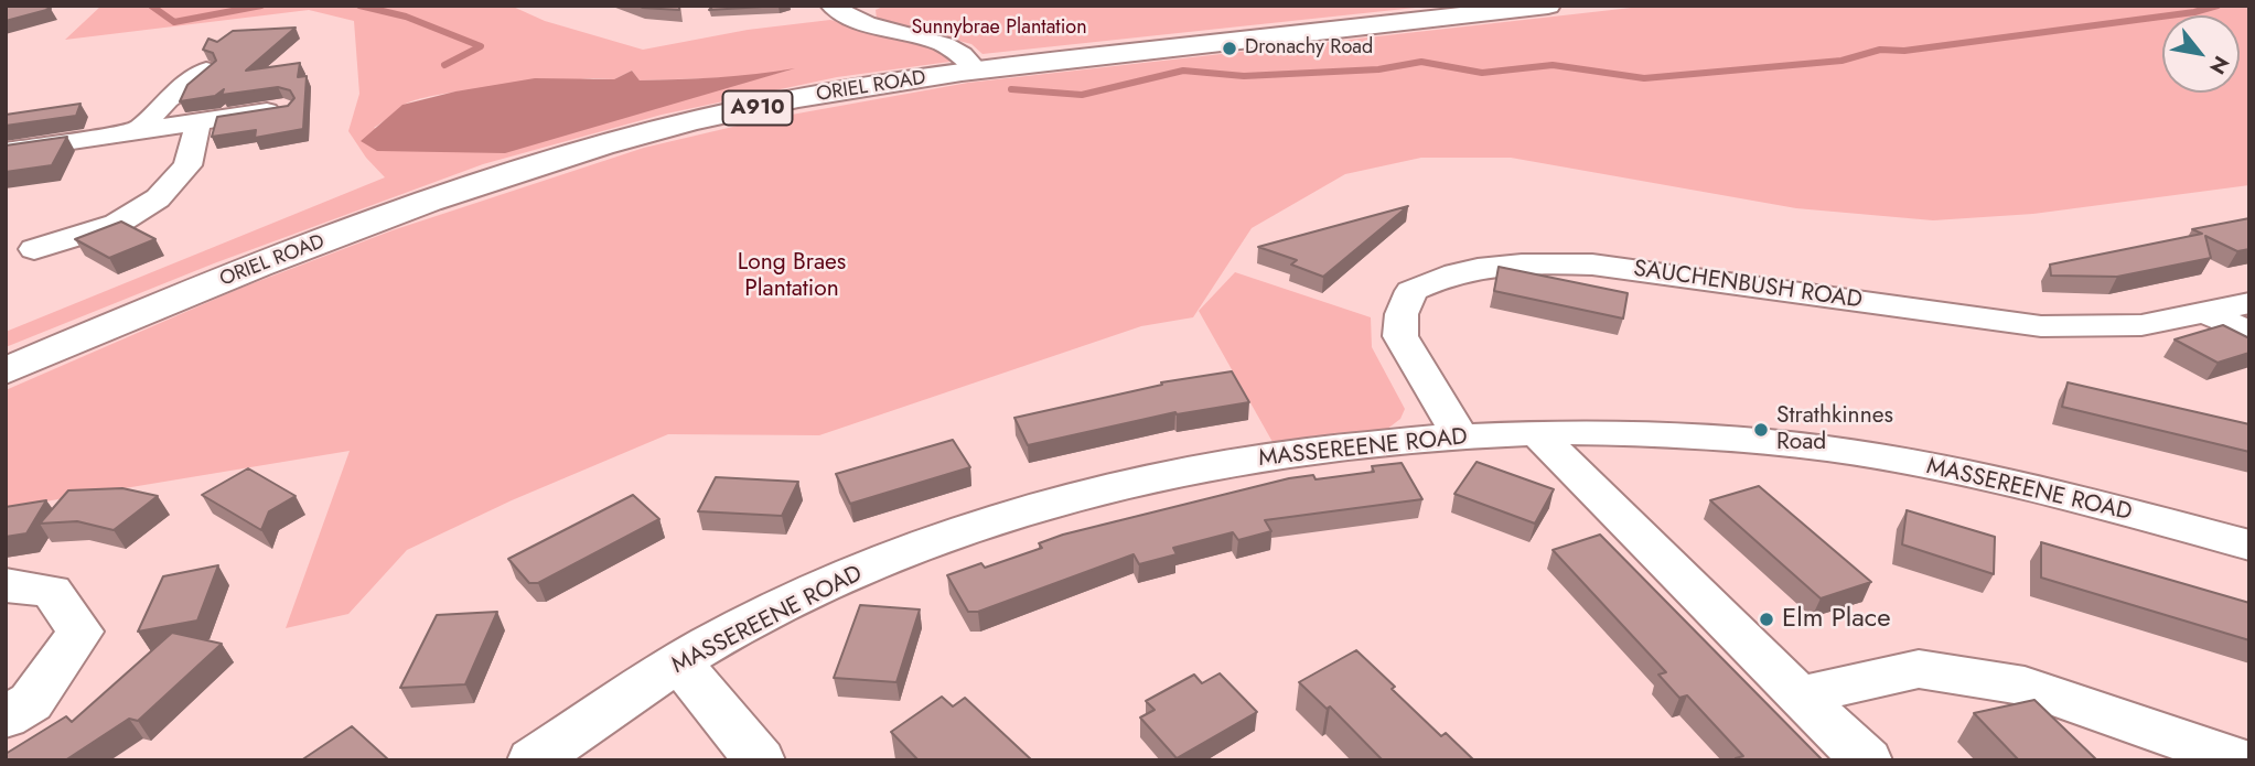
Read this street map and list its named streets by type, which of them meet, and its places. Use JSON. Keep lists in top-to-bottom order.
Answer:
{
  "streets": {
    "main road": ["ORIEL ROAD", "A910"],
    "street": ["SAUCHENBUSH ROAD", "MASSEREENE ROAD"]
  },
  "crossings": [
    ["SAUCHENBUSH ROAD", "MASSEREENE ROAD"]
  ],
  "parks": ["Sunnybrae Plantation", "Long Braes Plantation"],
  "places": ["Dronachy Road", "Strathkinnes Road", "Elm Place"],
  "north": "bottom right"
}
